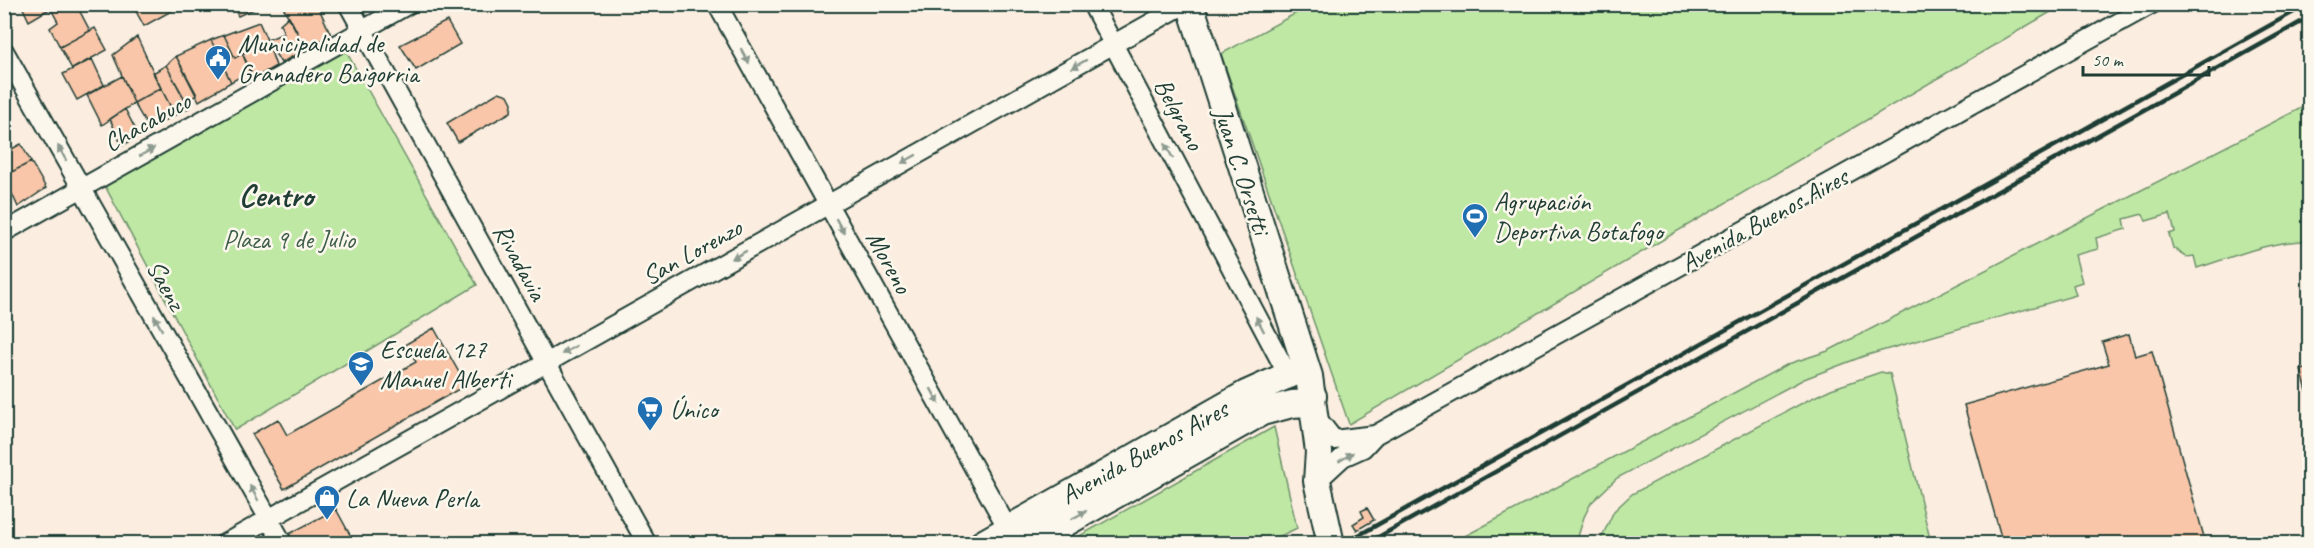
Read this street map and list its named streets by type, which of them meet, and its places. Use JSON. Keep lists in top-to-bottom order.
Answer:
{
  "streets": {
    "main road": ["Juan C. Orsetti", "Avenida Buenos Aires"],
    "street": [
      "Belgrano",
      "Chacabuco",
      "San Lorenzo",
      "Rivadavia",
      "Moreno",
      "Saenz"
    ]
  },
  "crossings": [
    ["Belgrano", "Juan C. Orsetti"],
    ["Belgrano", "Avenida Buenos Aires"],
    ["Belgrano", "San Lorenzo"],
    ["Chacabuco", "Rivadavia"],
    ["Chacabuco", "Saenz"],
    ["Juan C. Orsetti", "Avenida Buenos Aires"],
    ["Avenida Buenos Aires", "Moreno"],
    ["San Lorenzo", "Rivadavia"],
    ["San Lorenzo", "Moreno"],
    ["San Lorenzo", "Saenz"]
  ],
  "one_way": [
    "Belgrano",
    "Chacabuco",
    "San Lorenzo",
    "Moreno",
    "Saenz"
  ],
  "districts": ["Centro"],
  "parks": ["Plaza 9 de Julio"],
  "places": {
    "public building": ["Municipalidad de Granadero Baigorria"],
    "sports": ["Agrupación Deportiva Botafogo"],
    "school or university": ["Escuela 127 Manuel Alberti"],
    "supermarket": ["Único"],
    "shop": ["La Nueva Perla"]
  },
  "scale_bar": "50 m"
}
